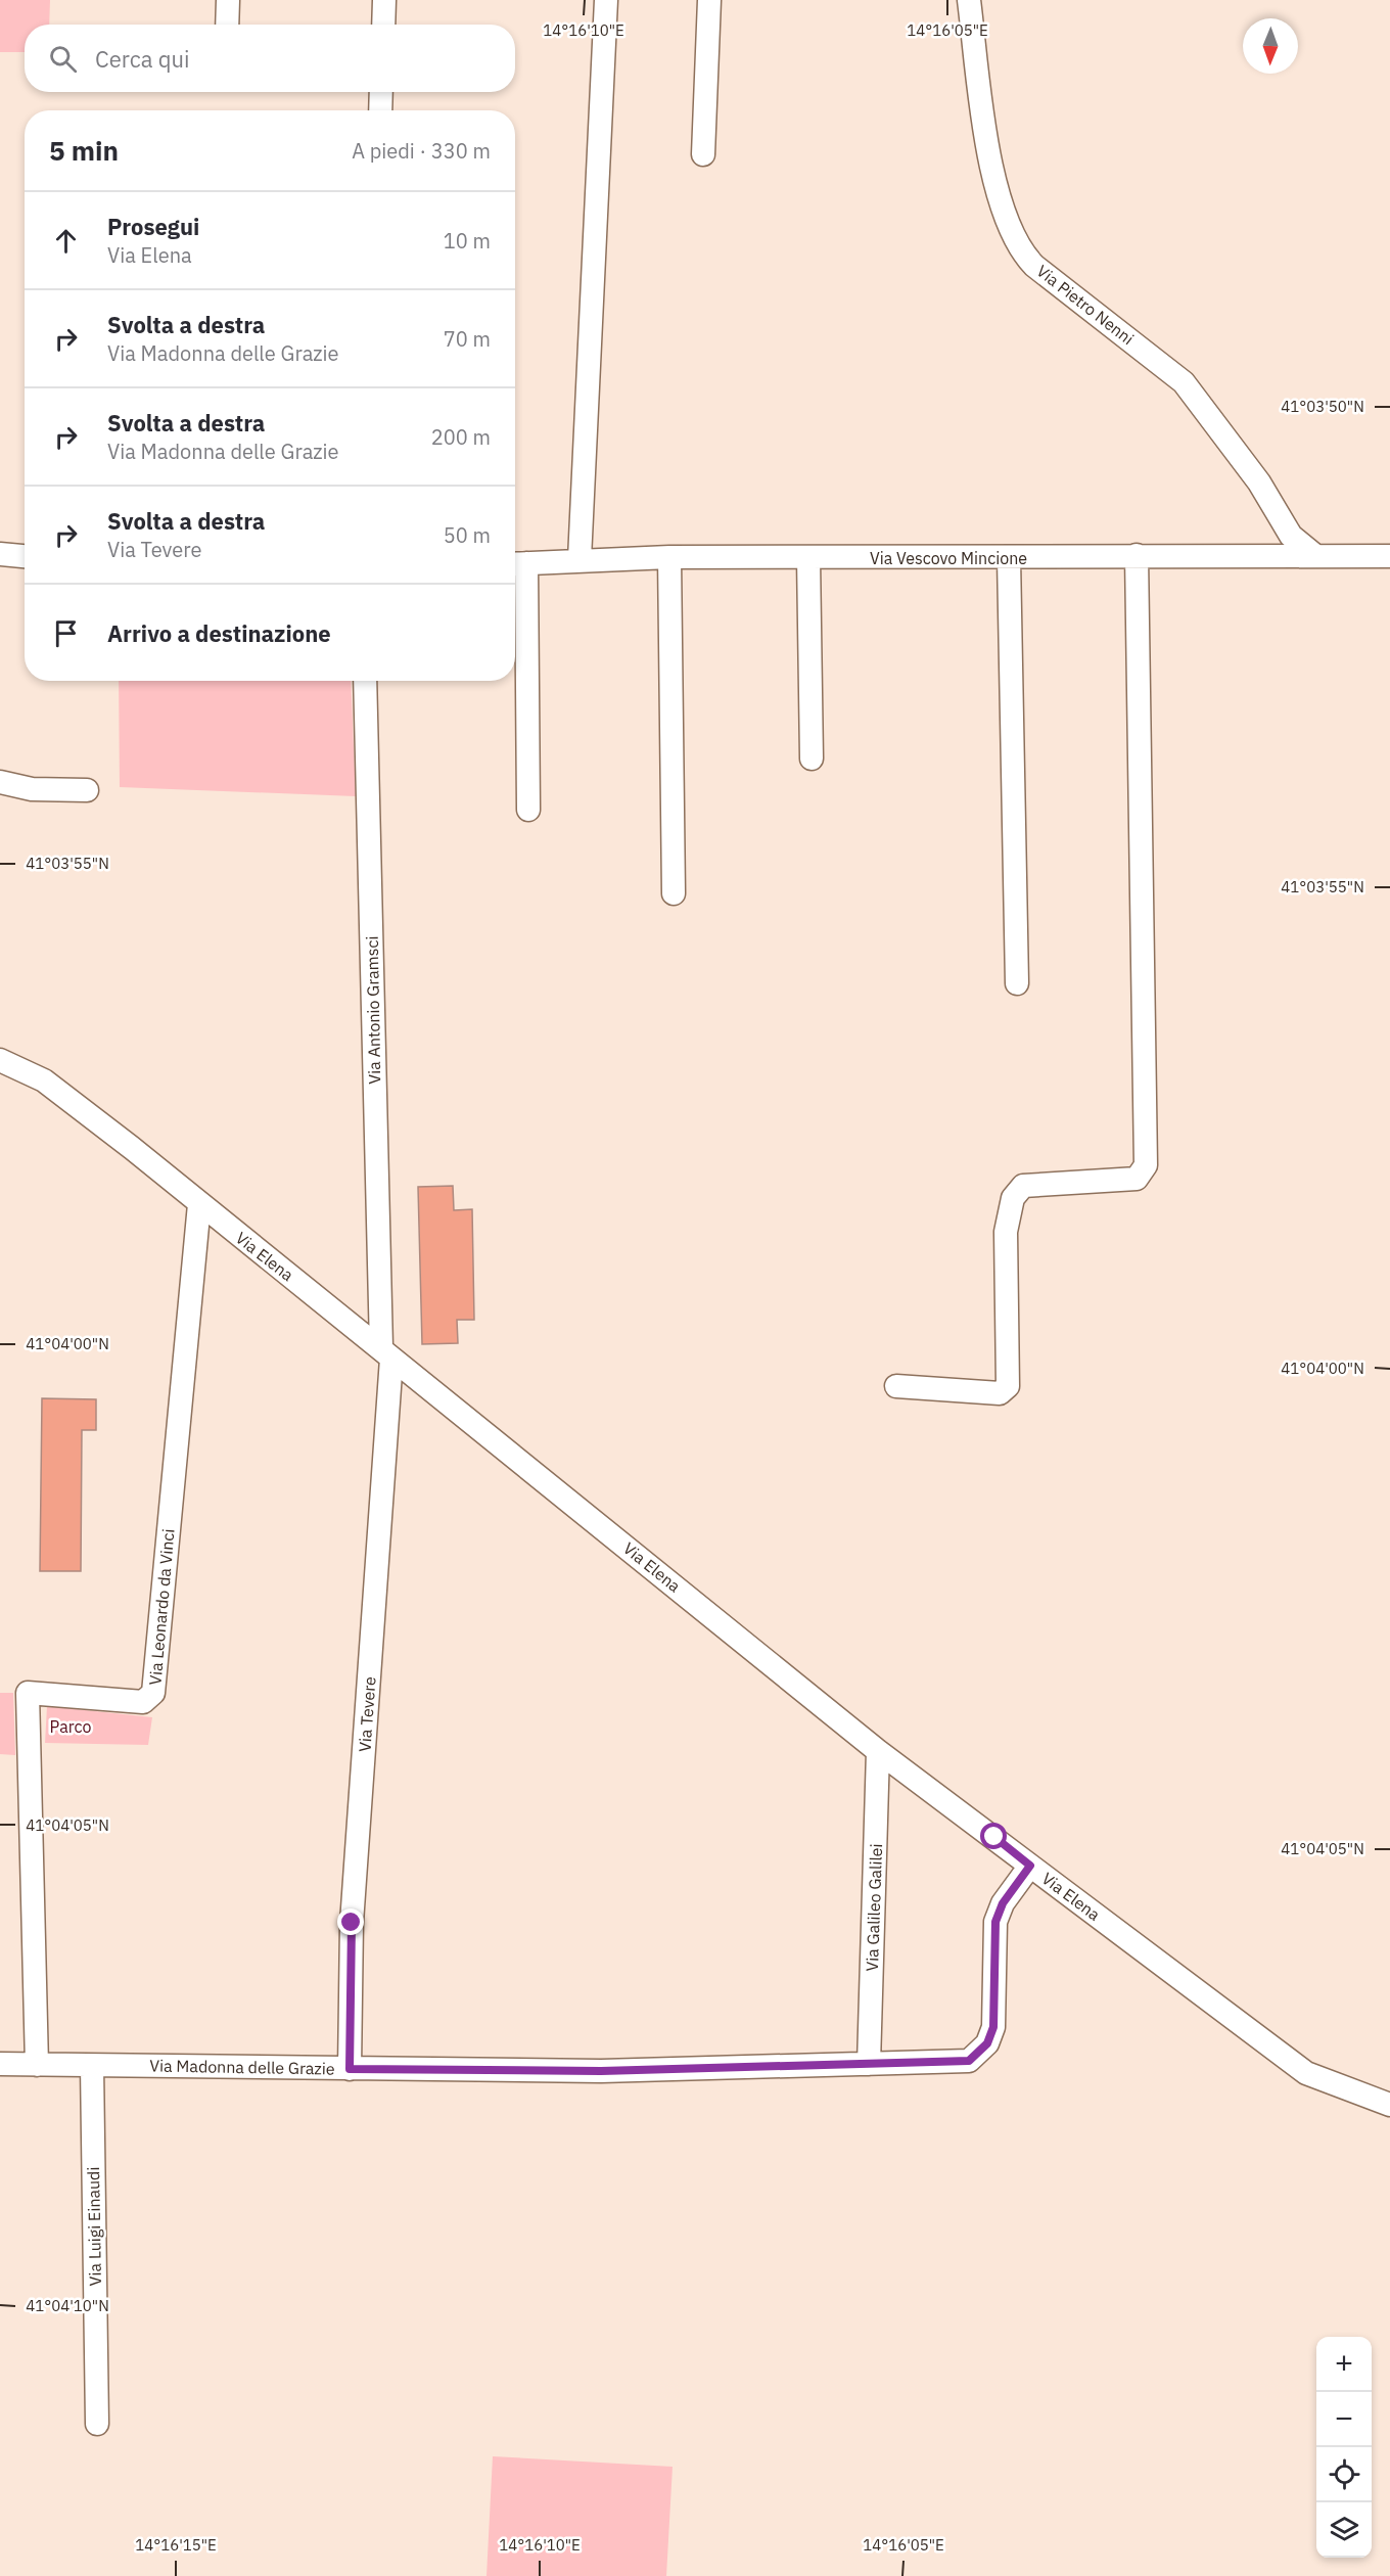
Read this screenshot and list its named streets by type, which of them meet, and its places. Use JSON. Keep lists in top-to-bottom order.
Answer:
{
  "streets": {
    "street": [
      "Via Pietro Nenni",
      "Via Vescovo Mincione",
      "Via Antonio Gramsci",
      "Via Elena",
      "Via Leonardo da Vinci",
      "Via Tevere",
      "Via Galileo Galilei",
      "Via Madonna delle Grazie",
      "Via Luigi Einaudi"
    ]
  },
  "crossings": [
    ["Via Pietro Nenni", "Via Vescovo Mincione"],
    ["Via Antonio Gramsci", "Via Elena"],
    ["Via Antonio Gramsci", "Via Tevere"],
    ["Via Elena", "Via Leonardo da Vinci"],
    ["Via Elena", "Via Tevere"],
    ["Via Elena", "Via Galileo Galilei"],
    ["Via Elena", "Via Madonna delle Grazie"],
    ["Via Leonardo da Vinci", "Via Madonna delle Grazie"],
    ["Via Tevere", "Via Madonna delle Grazie"],
    ["Via Galileo Galilei", "Via Madonna delle Grazie"],
    ["Via Madonna delle Grazie", "Via Luigi Einaudi"]
  ],
  "parks": ["Parco"],
  "north": "bottom",
  "page": {
    "search": "Cerca qui",
    "heading": ["5 min", "A piedi · 330 m"],
    "list": [
      ["Prosegui", "Via Elena", "10 m"],
      ["Svolta a destra", "Via Madonna delle Grazie", "70 m"],
      ["Svolta a destra", "Via Madonna delle Grazie", "200 m"],
      ["Svolta a destra", "Via Tevere", "50 m"],
      "Arrivo a destinazione"
    ],
    "map_buttons": ["+", "−"]
  },
  "coordinates": [
    "14°16'10\"E",
    "14°16'05\"E",
    "41°03'50\"N",
    "41°03'55\"N",
    "41°04'00\"N",
    "41°04'05\"N",
    "41°04'10\"N",
    "14°16'15\"E"
  ]
}
